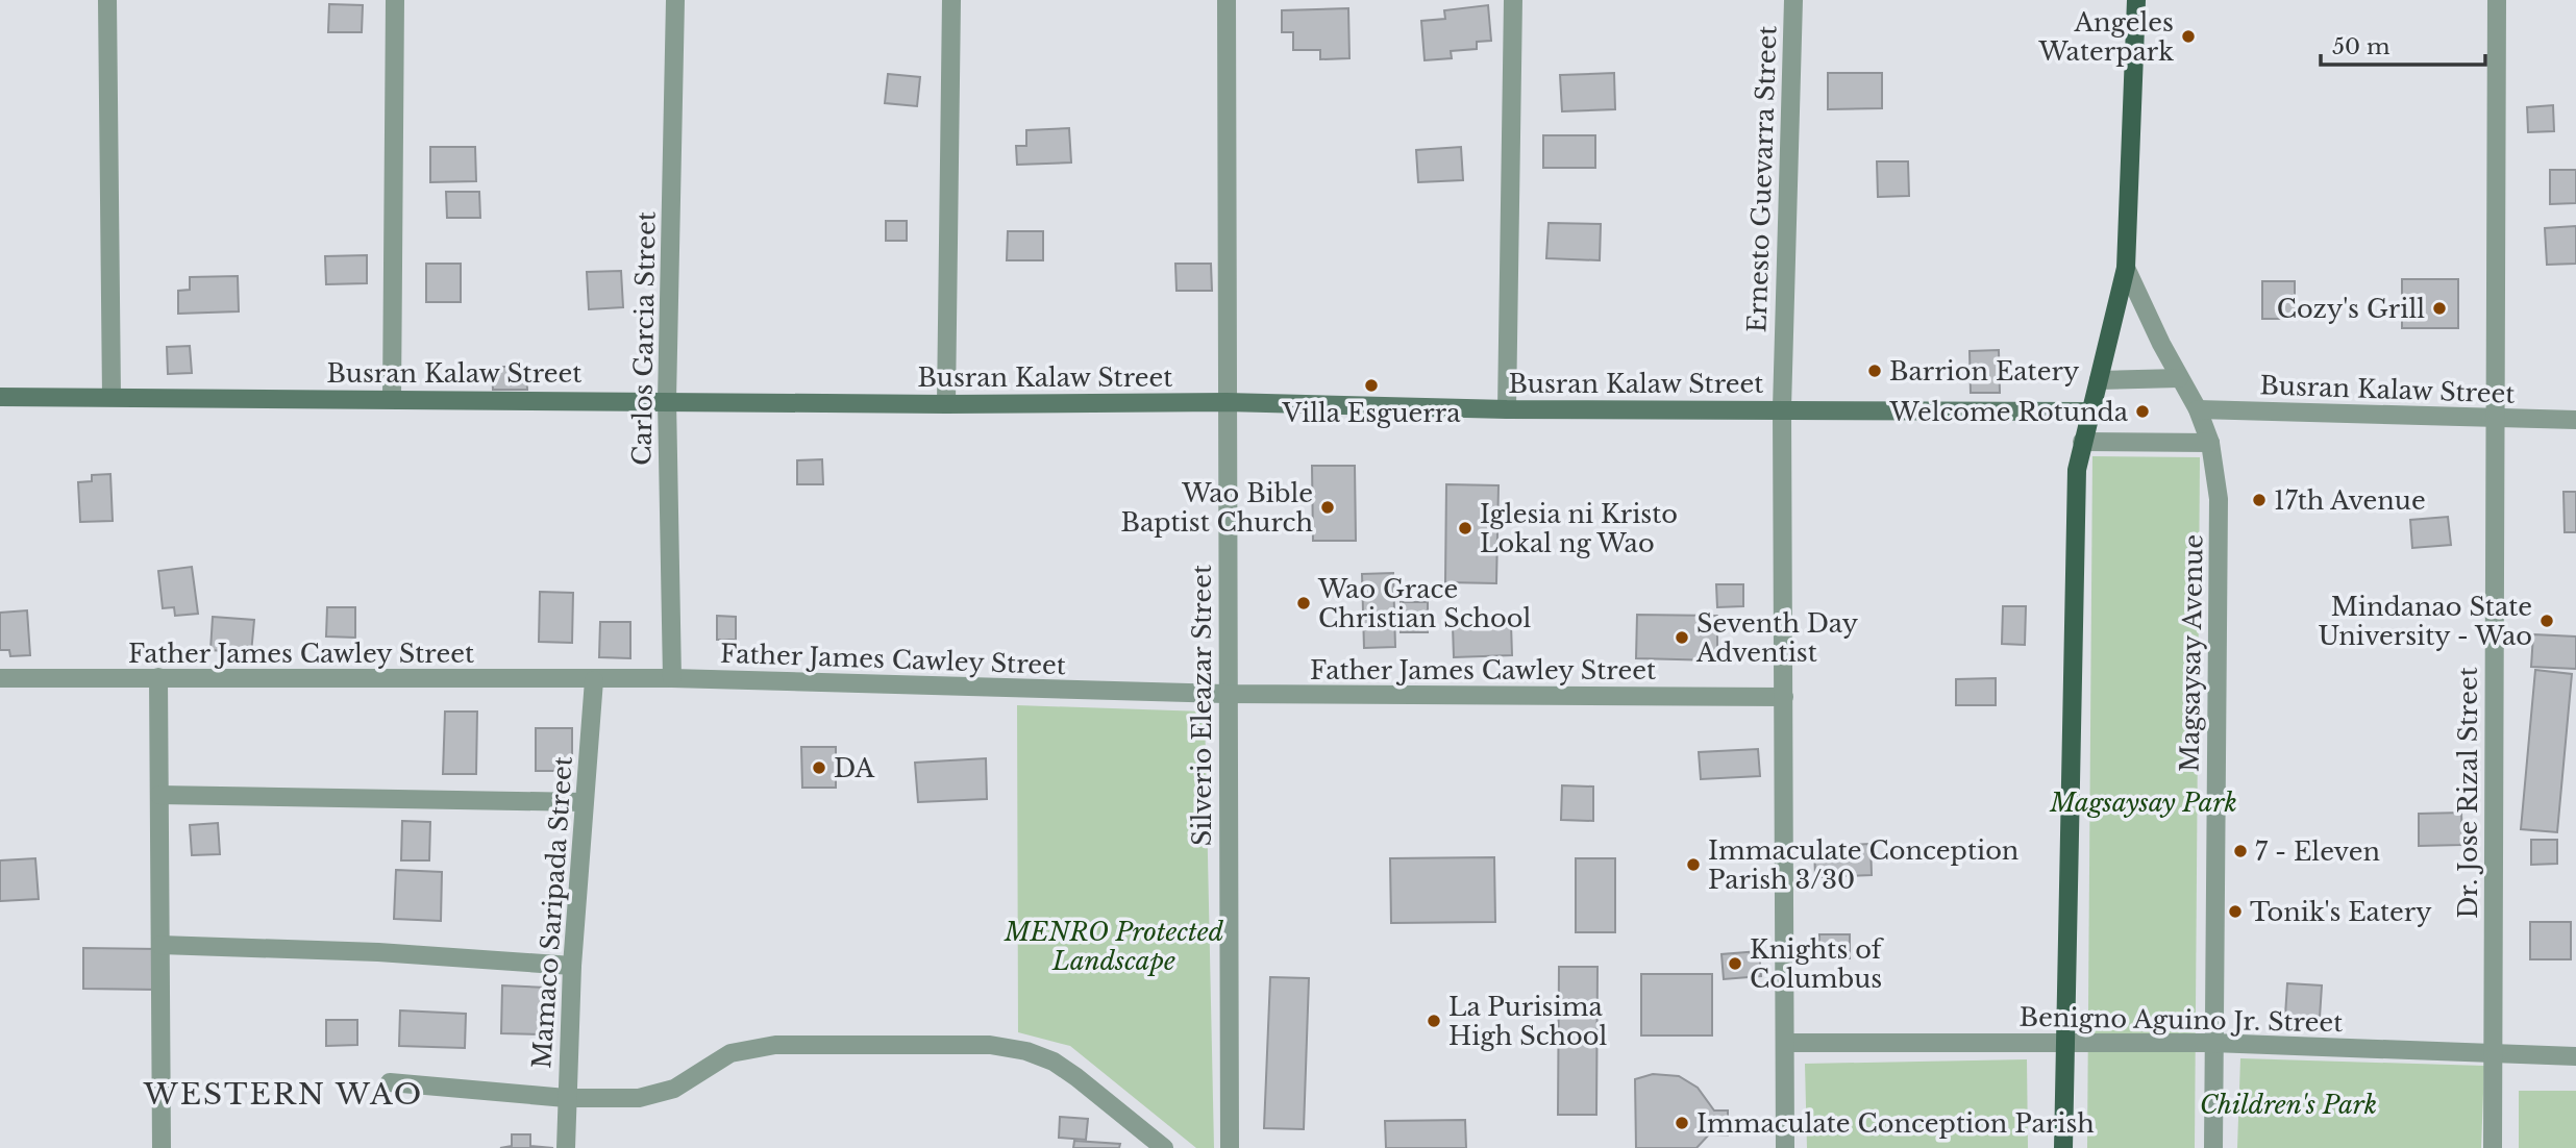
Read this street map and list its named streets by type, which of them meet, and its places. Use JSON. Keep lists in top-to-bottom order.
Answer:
{
  "streets": {
    "street": [
      "Ernesto Guevarra Street",
      "Carlos Garcia Street",
      "Busran Kalaw Street",
      "Father James Cawley Street",
      "Magsaysay Avenue",
      "Silverio Eleazar Street",
      "Dr. Jose Rizal Street",
      "Mamaco Saripada Street",
      "Benigno Aguino Jr. Street"
    ]
  },
  "crossings": [
    ["Ernesto Guevarra Street", "Busran Kalaw Street"],
    ["Ernesto Guevarra Street", "Father James Cawley Street"],
    ["Ernesto Guevarra Street", "Benigno Aguino Jr. Street"],
    ["Carlos Garcia Street", "Busran Kalaw Street"],
    ["Carlos Garcia Street", "Father James Cawley Street"],
    ["Busran Kalaw Street", "Magsaysay Avenue"],
    ["Busran Kalaw Street", "Silverio Eleazar Street"],
    ["Busran Kalaw Street", "Dr. Jose Rizal Street"],
    ["Father James Cawley Street", "Silverio Eleazar Street"],
    ["Father James Cawley Street", "Mamaco Saripada Street"],
    ["Magsaysay Avenue", "Benigno Aguino Jr. Street"],
    ["Dr. Jose Rizal Street", "Benigno Aguino Jr. Street"]
  ],
  "districts": ["WESTERN WAO"],
  "parks": ["Magsaysay Park", "MENRO Protected Landscape", "Children's Park"],
  "places": [
    "Angeles Waterpark",
    "Cozy's Grill",
    "Barrion Eatery",
    "Villa Esguerra",
    "Welcome Rotunda",
    "17th Avenue",
    "Wao Bible Baptist Church",
    "Iglesia ni Kristo Lokal ng Wao",
    "Wao Grace Christian School",
    "Mindanao State University - Wao",
    "Seventh Day Adventist",
    "DA",
    "7 - Eleven",
    "Immaculate Conception Parish 3/30",
    "Tonik's Eatery",
    "Knights of Columbus",
    "La Purisima High School",
    "Immaculate Conception Parish"
  ],
  "scale_bar": "50 m"
}
